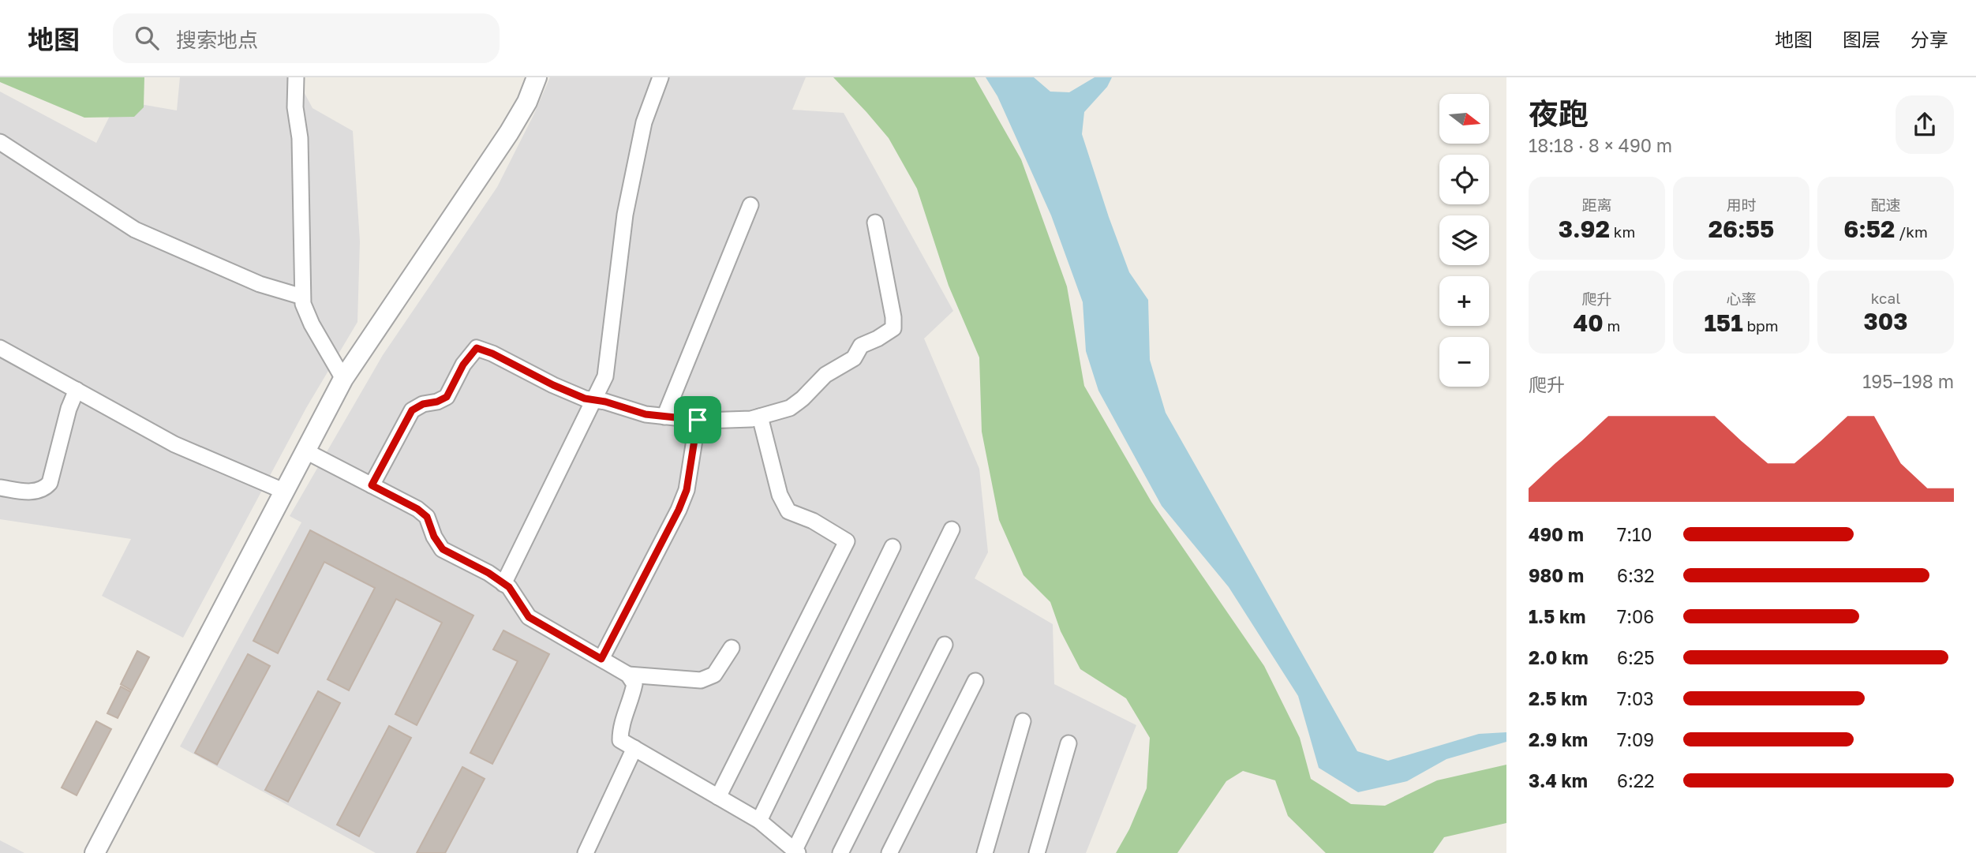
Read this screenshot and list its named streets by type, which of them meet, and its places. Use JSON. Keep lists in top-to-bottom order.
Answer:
{
  "north": "right",
  "page": {
    "header": "地图",
    "search": "搜索地点",
    "nav": ["地图", "图层", "分享"],
    "heading": ["夜跑", "18:18 · 8 × 490 m"],
    "map_buttons": ["+", "−"],
    "stats": [
      ["距离", "3.92 km"],
      ["用时", "26:55"],
      ["配速", "6:52 /km"],
      ["爬升", "40 m"],
      ["心率", "151 bpm"],
      ["kcal", "303"]
    ],
    "chart": ["爬升", "195–198 m"],
    "list": [
      {
        "name": "490 m",
        "note": "7:10"
      },
      {
        "name": "980 m",
        "note": "6:32"
      },
      {
        "name": "1.5 km",
        "note": "7:06"
      },
      {
        "name": "2.0 km",
        "note": "6:25"
      },
      {
        "name": "2.5 km",
        "note": "7:03"
      },
      {
        "name": "2.9 km",
        "note": "7:09"
      },
      {
        "name": "3.4 km",
        "note": "6:22"
      }
    ]
  }
}
